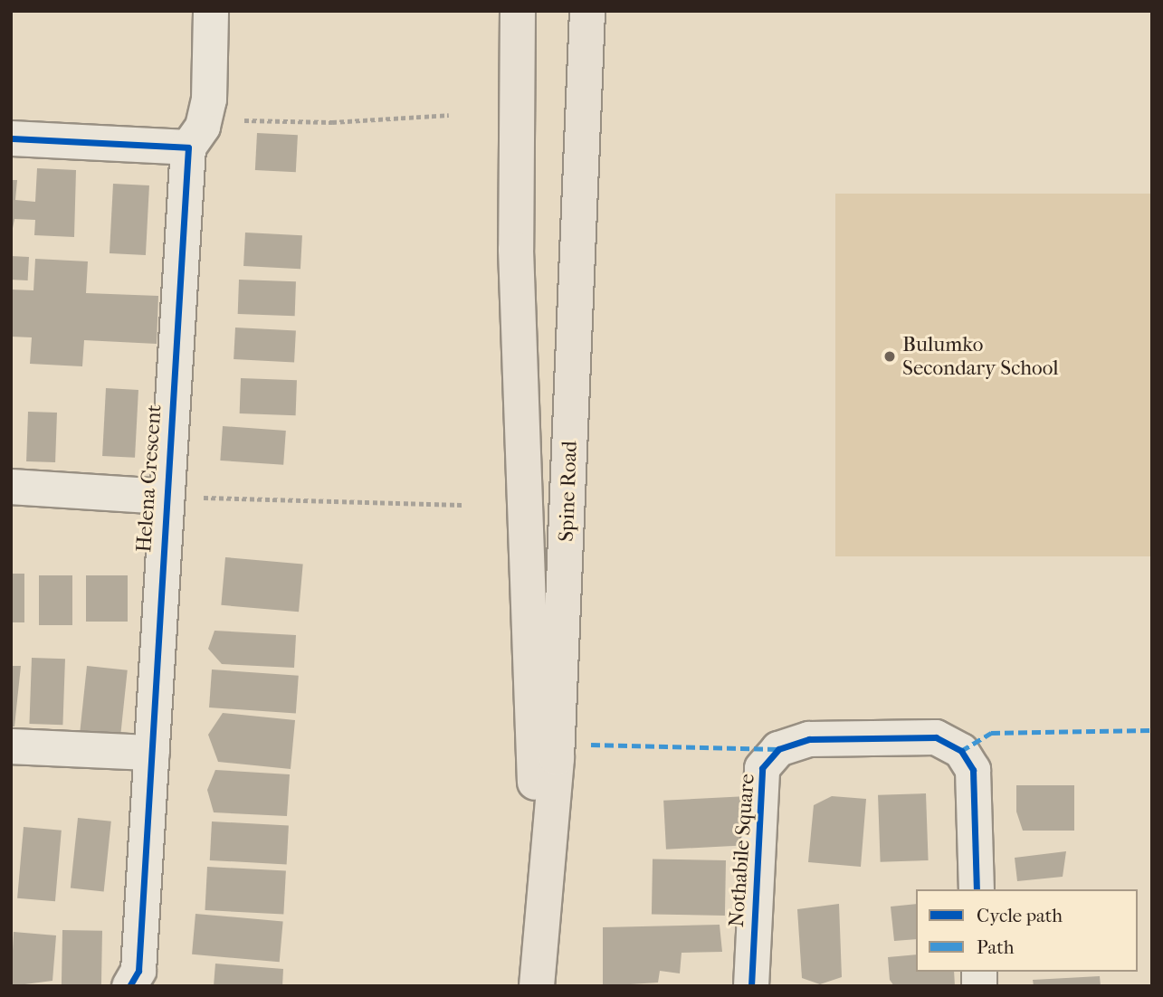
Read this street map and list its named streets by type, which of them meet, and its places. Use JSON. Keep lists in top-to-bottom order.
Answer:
{
  "streets": {
    "main road": ["Spine Road"],
    "street": ["Helena Crescent", "Nothabile Square"]
  },
  "places": ["Bulumko Secondary School"],
  "legend": ["Cycle path", "Path"]
}
